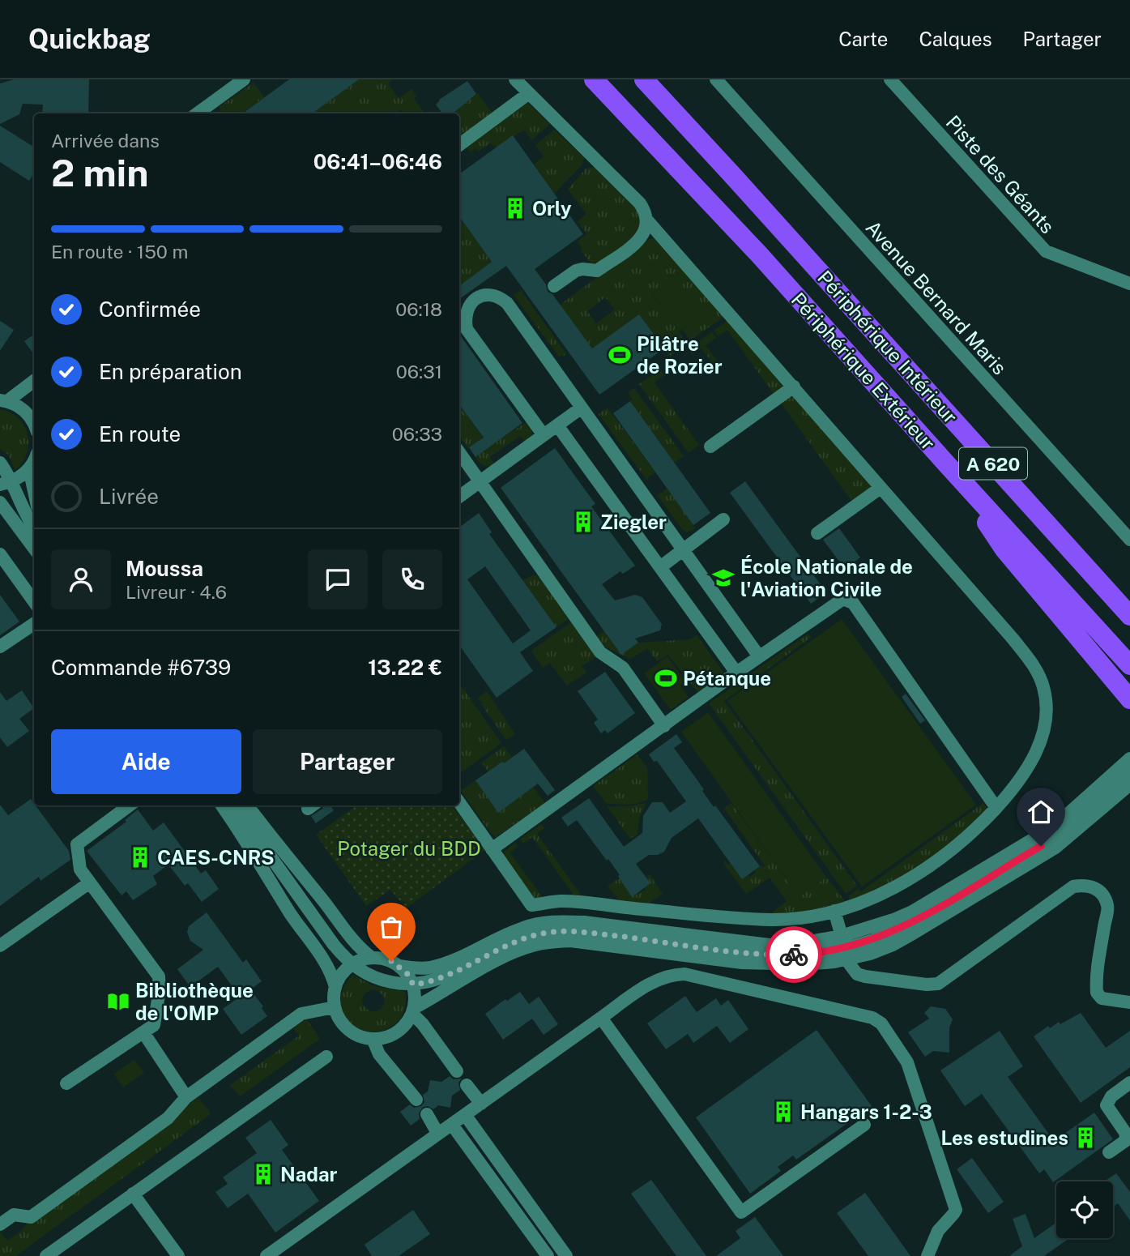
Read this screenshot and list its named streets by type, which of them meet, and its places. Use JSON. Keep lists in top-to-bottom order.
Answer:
{
  "streets": {
    "highway": ["Périphérique Intérieur", "Périphérique Extérieur", "A 620"],
    "street": ["Piste des Géants", "Avenue Bernard Maris"]
  },
  "parks": ["Potager du BDD"],
  "places": {
    "building": [
      "Orly",
      "Ziegler",
      "CAES-CNRS",
      "Hangars 1-2-3",
      "Les estudines",
      "Nadar"
    ],
    "sports": ["Pilâtre de Rozier", "Pétanque"],
    "school or university": ["École Nationale de l'Aviation Civile"],
    "library": ["Bibliothèque de l'OMP"]
  },
  "page": {
    "header": "Quickbag",
    "nav": ["Carte", "Calques", "Partager"],
    "heading": ["2 min", "Arrivée dans", "06:41–06:46"],
    "panel": [
      "Moussa",
      "Livreur · 4.6",
      "Commande #6739",
      "13.22 €"
    ],
    "bar": "En route · 150 m",
    "list": [
      ["Confirmée", "06:18"],
      ["En préparation", "06:31"],
      ["En route", "06:33"],
      "Livrée"
    ],
    "buttons": ["Aide", "Partager"]
  }
}
